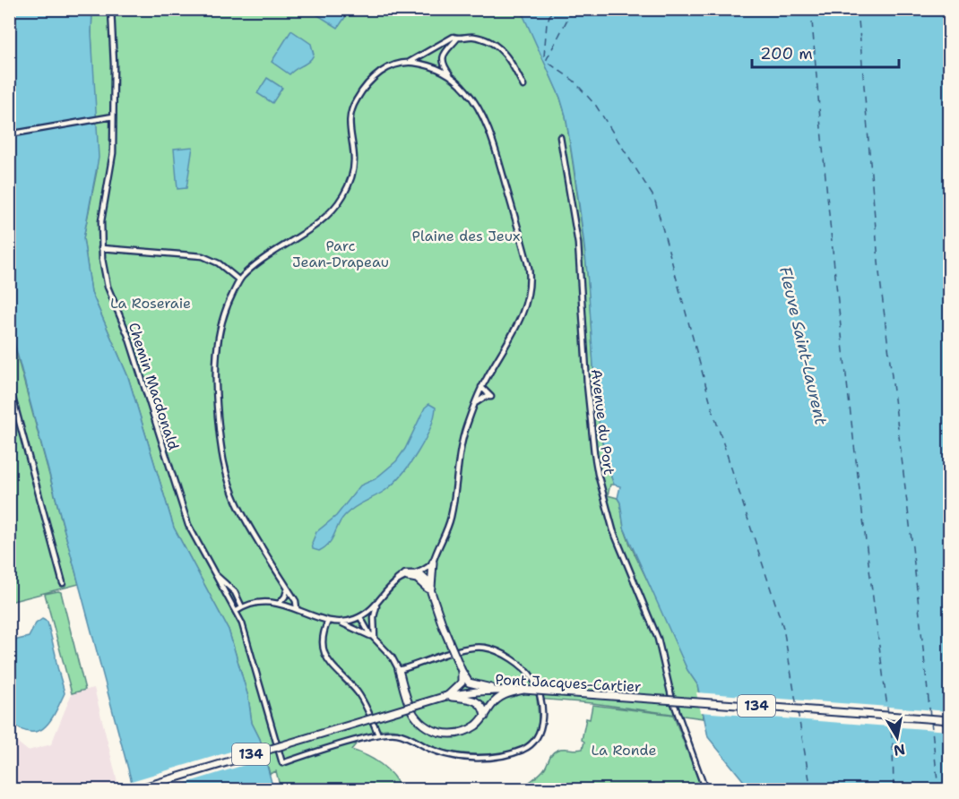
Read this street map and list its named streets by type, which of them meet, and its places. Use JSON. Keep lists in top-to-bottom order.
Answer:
{
  "streets": {
    "main road": ["Pont Jacques-Cartier", "134"],
    "street": ["Chemin Macdonald", "Avenue du Port"]
  },
  "water": ["Fleuve Saint-Laurent"],
  "parks": [
    "Plaine des Jeux",
    "Parc Jean-Drapeau",
    "La Roseraie",
    "La Ronde"
  ],
  "scale_bar": "200 m",
  "north": "bottom"
}
